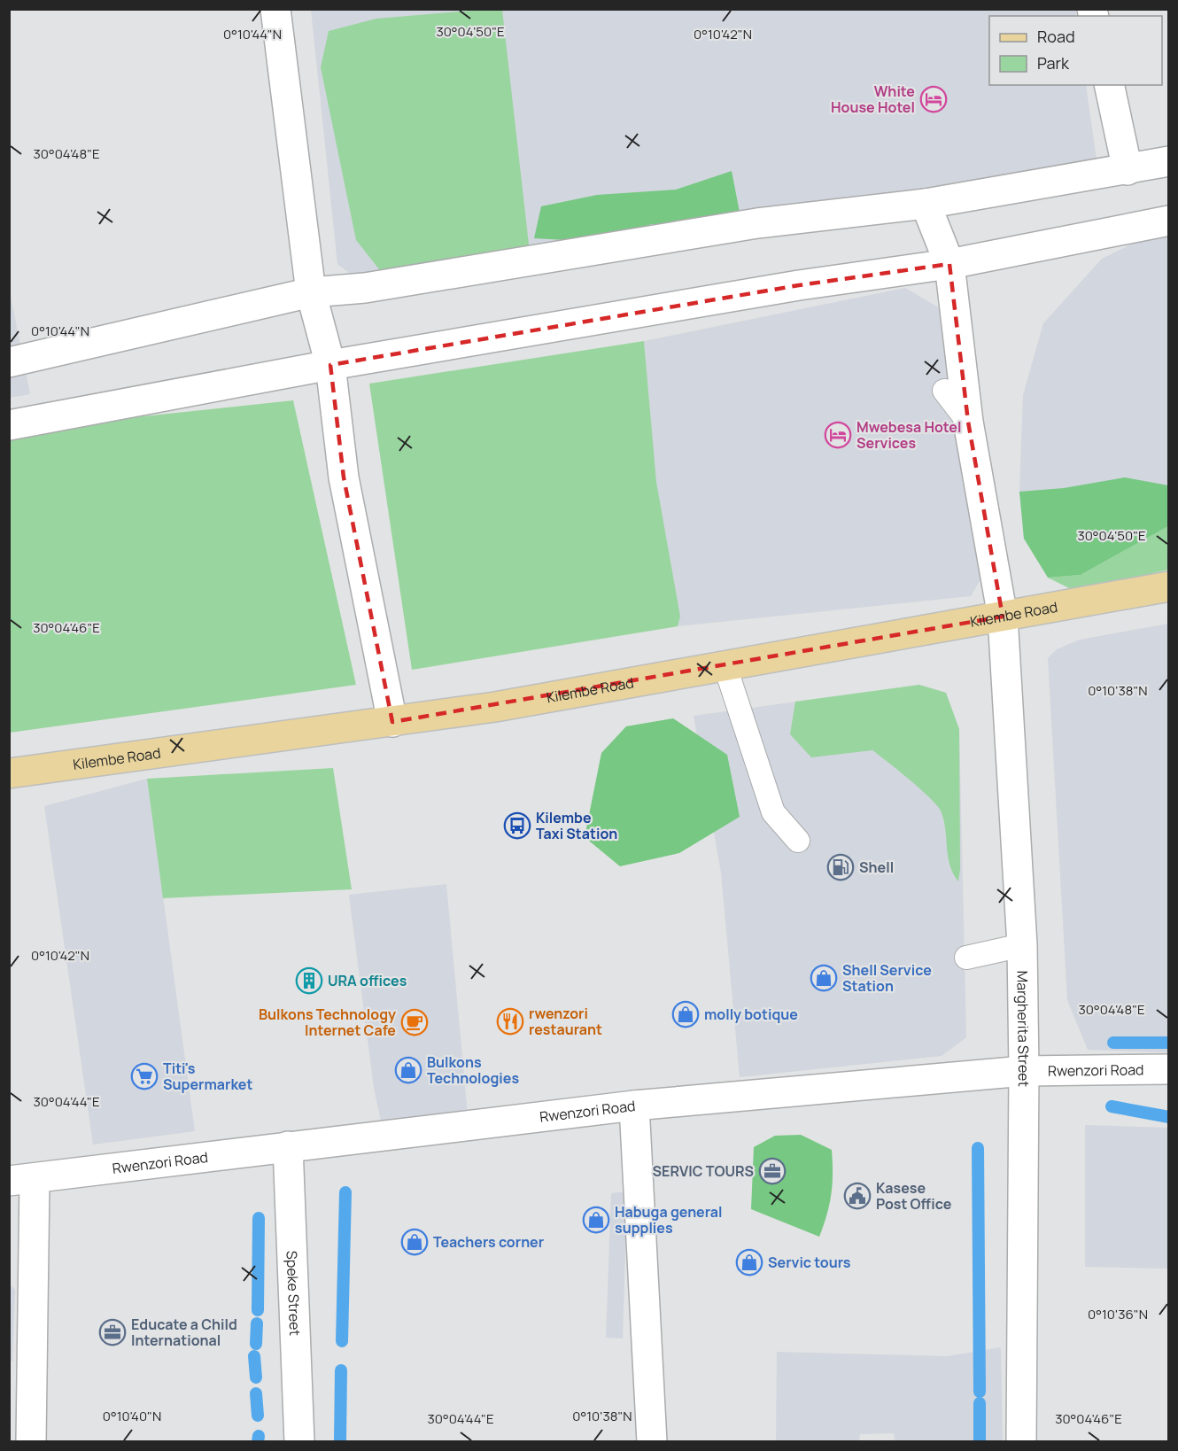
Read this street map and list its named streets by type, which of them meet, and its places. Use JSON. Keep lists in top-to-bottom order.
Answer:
{
  "streets": {
    "main road": ["Kilembe Road"],
    "street": ["Margherita Street", "Rwenzori Road", "Speke Street"]
  },
  "crossings": [
    ["Kilembe Road", "Margherita Street"],
    ["Margherita Street", "Rwenzori Road"],
    ["Rwenzori Road", "Speke Street"]
  ],
  "places": {
    "hotel": ["White House Hotel", "Mwebesa Hotel Services"],
    "bus stop": ["Kilembe Taxi Station"],
    "fuel station": ["Shell"],
    "shop": [
      "Shell Service Station",
      "molly botique",
      "Bulkons Technologies",
      "Habuga general supplies",
      "Teachers corner",
      "Servic tours"
    ],
    "building": ["URA offices"],
    "restaurant": ["rwenzori restaurant"],
    "cafe": ["Bulkons Technology Internet Cafe"],
    "supermarket": ["Titi's Supermarket"],
    "office": ["SERVIC TOURS", "Educate a Child International"],
    "public building": ["Kasese Post Office"]
  },
  "legend": ["Road", "Park"],
  "coordinates": [
    "30°04'50\"E",
    "0°10'44\"N",
    "0°10'42\"N",
    "30°04'48\"E",
    "30°04'46\"E",
    "0°10'38\"N",
    "30°04'44\"E",
    "0°10'36\"N",
    "0°10'40\"N"
  ]
}
